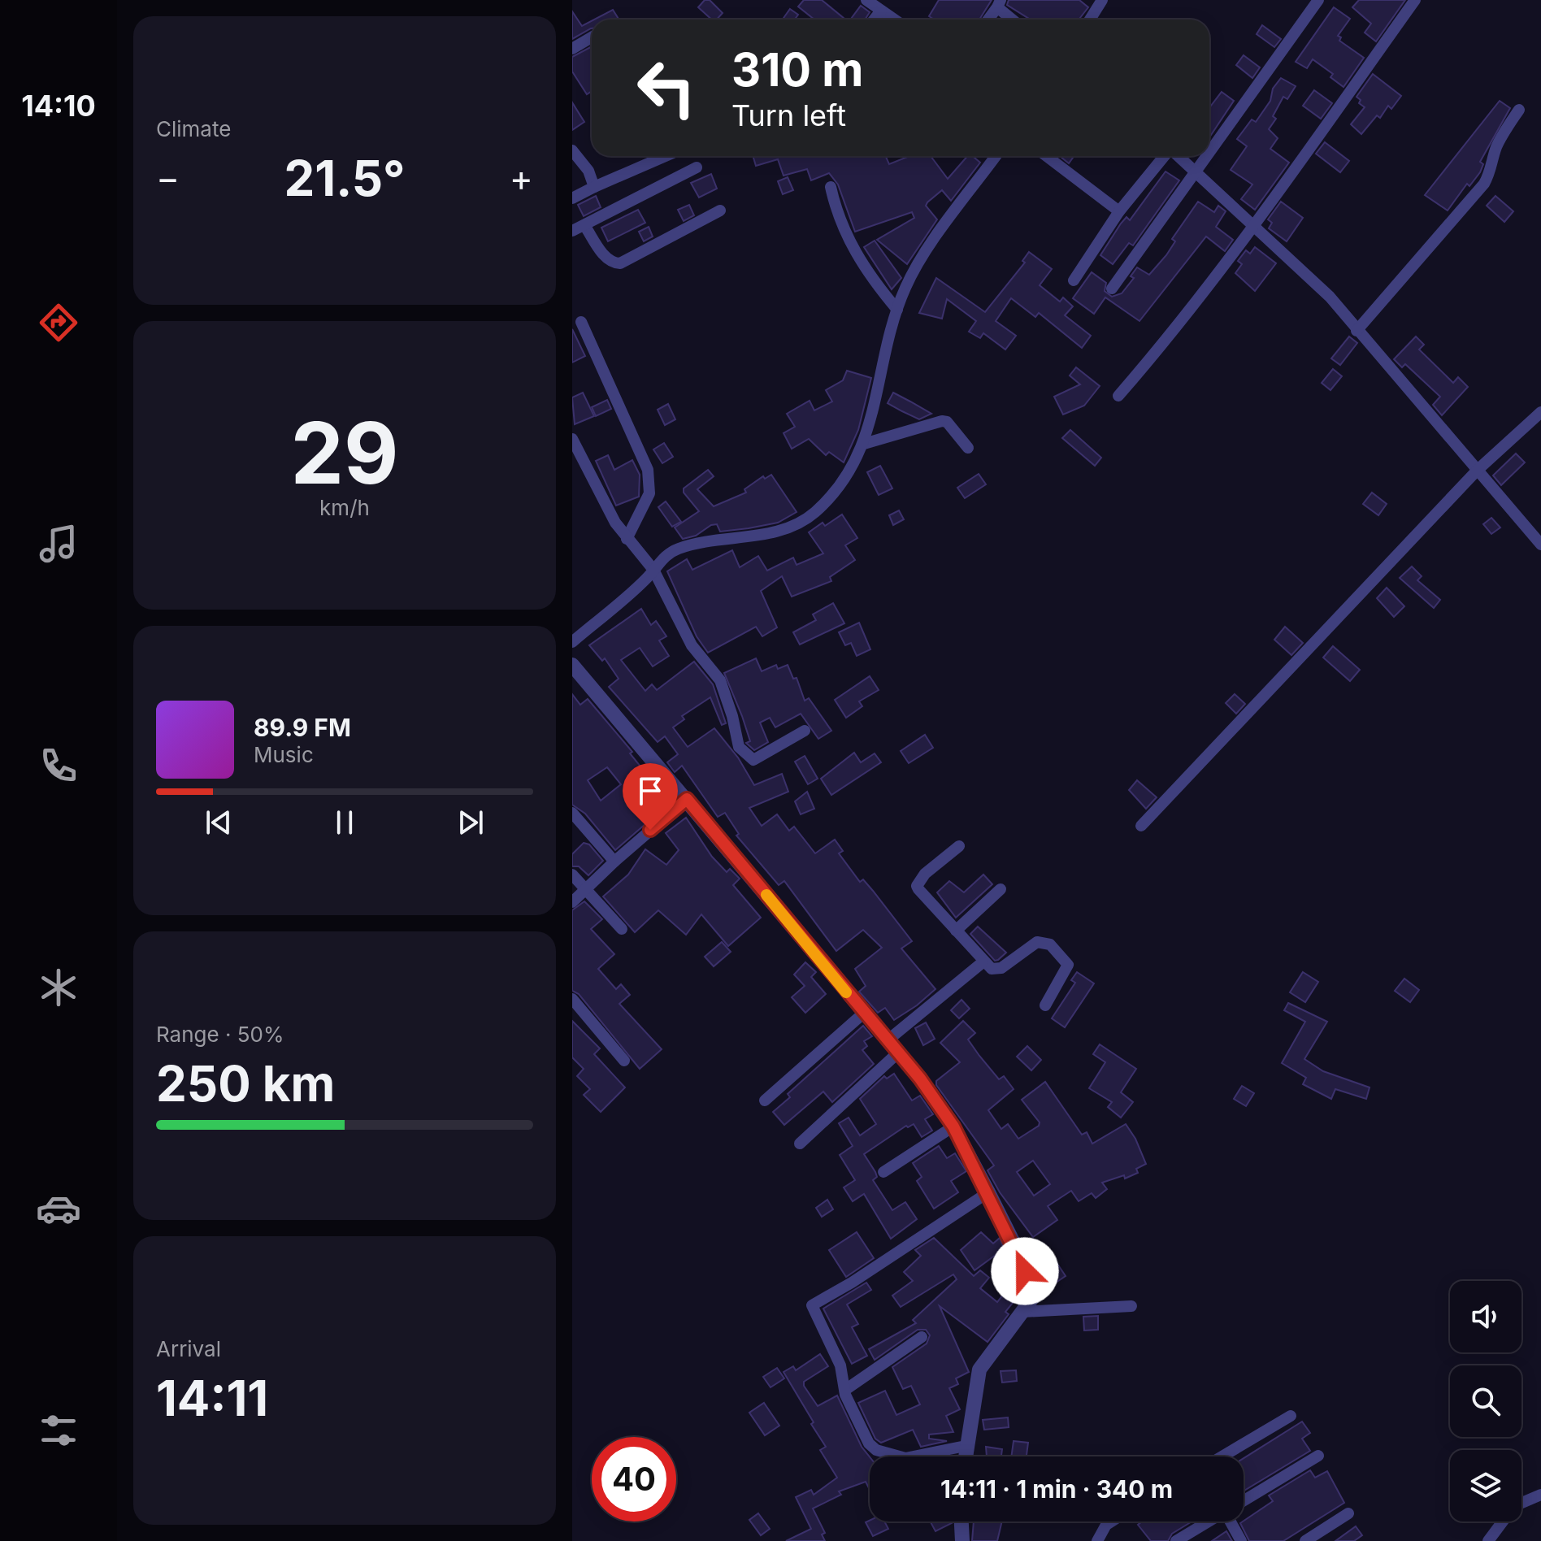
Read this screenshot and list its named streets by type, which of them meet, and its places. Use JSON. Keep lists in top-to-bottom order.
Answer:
{
  "page": {
    "tabs": "14:10",
    "tile": [
      "Climate",
      ["29", "km/h"],
      ["Range · 50%", "250 km"],
      ["Arrival", "14:11"]
    ],
    "turn": ["310 m", "Turn left"],
    "heat": ["−", "21.5°", "+"],
    "song": ["89.9 FM", "Music"],
    "limit": "40",
    "trip": "14:11 · 1 min · 340 m"
  }
}
